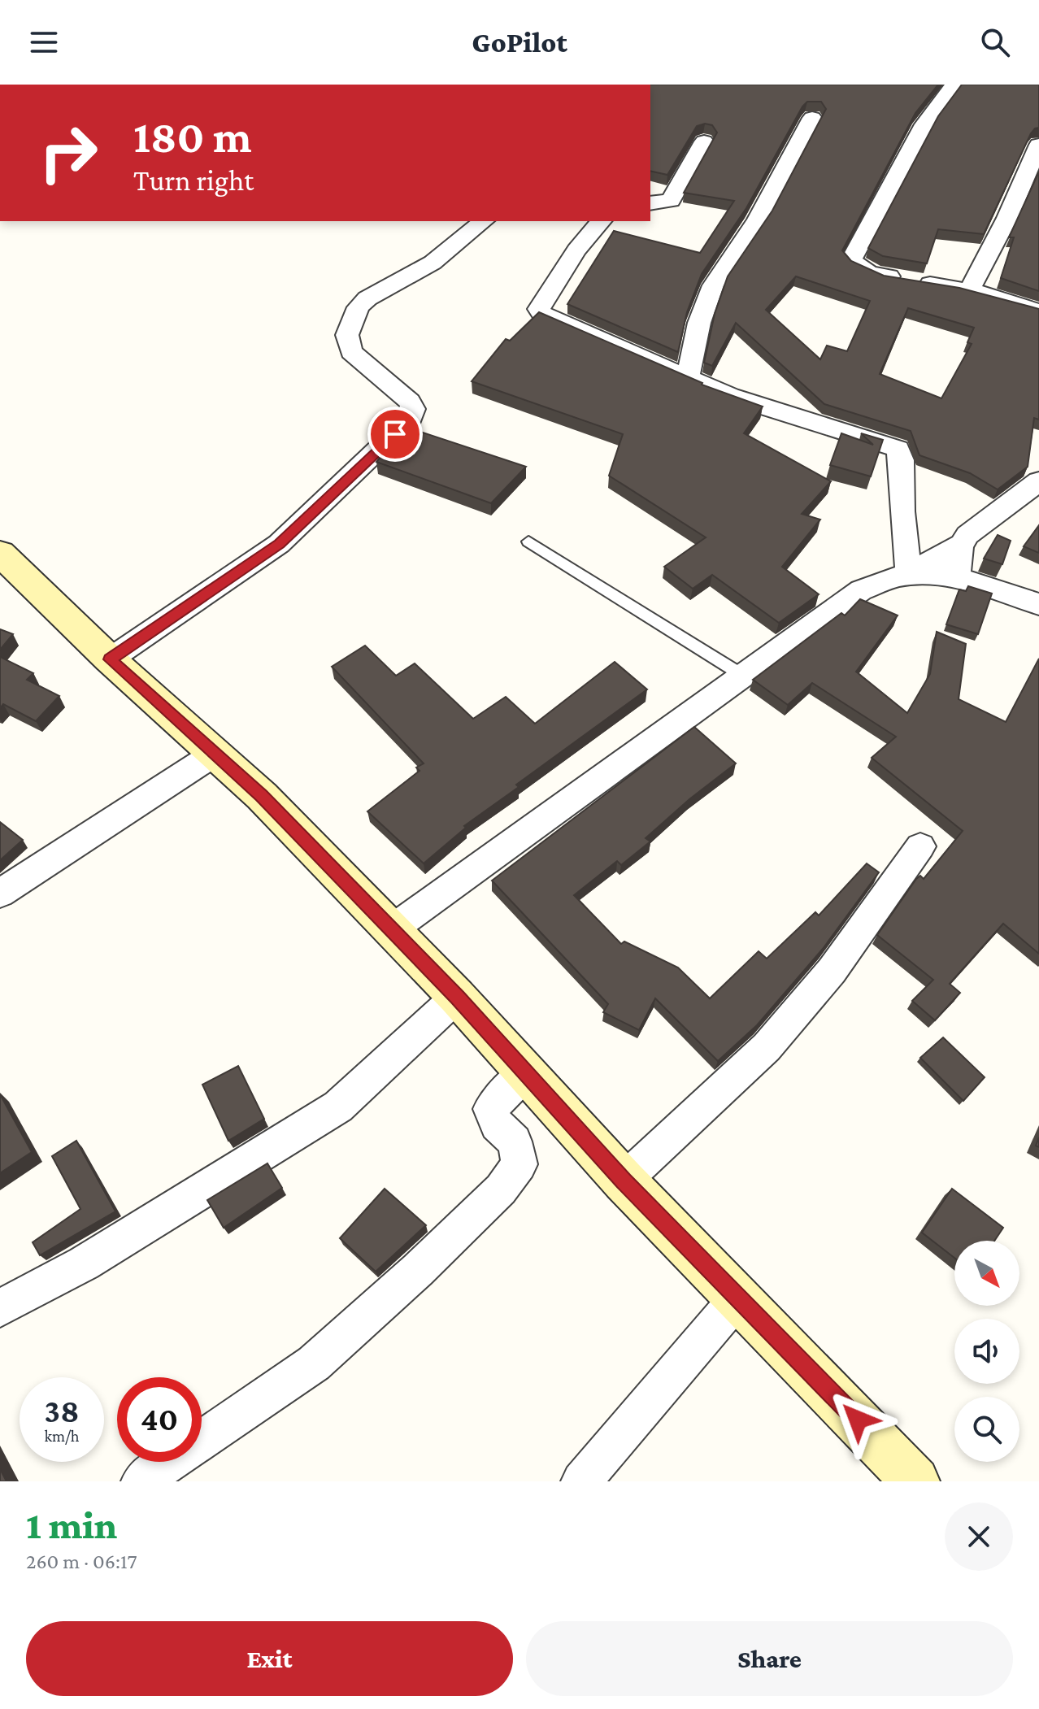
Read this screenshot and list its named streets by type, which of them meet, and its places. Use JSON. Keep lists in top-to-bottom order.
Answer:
{
  "north": "bottom right",
  "page": {
    "header": "GoPilot",
    "turn": ["180 m", "Turn right"],
    "speed": "38 km/h",
    "limit": "40",
    "heading": ["1 min", "260 m · 06:17"],
    "buttons": ["Exit", "Share"]
  }
}
